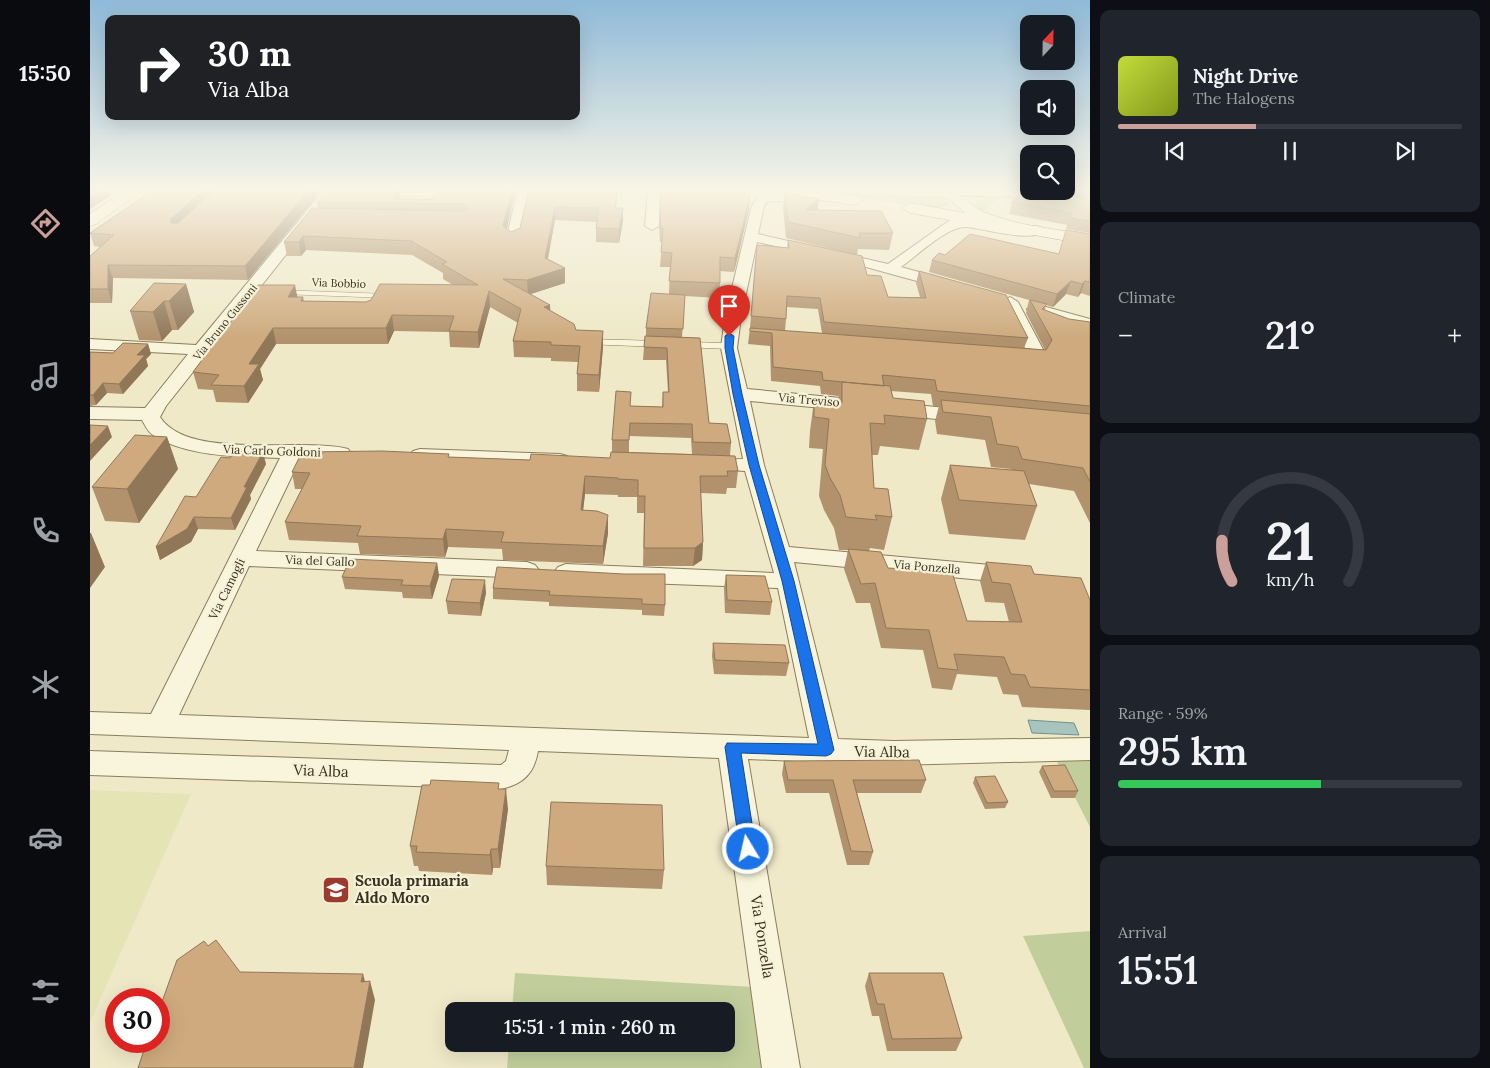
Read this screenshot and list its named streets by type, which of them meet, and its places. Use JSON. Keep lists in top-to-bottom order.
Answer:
{
  "streets": {
    "street": [
      "Via Bruno Gussoni",
      "Via Treviso",
      "Via Carlo Goldoni",
      "Via del Gallo",
      "Via Ponzella",
      "Via Camogli",
      "Via Alba"
    ],
    "lane": ["Via Bobbio"]
  },
  "crossings": [
    ["Via Bruno Gussoni", "Via Carlo Goldoni"],
    ["Via Carlo Goldoni", "Via Camogli"],
    ["Via del Gallo", "Via Camogli"],
    ["Via Ponzella", "Via Alba"],
    ["Via Camogli", "Via Alba"]
  ],
  "places": {
    "school or university": ["Scuola primaria Aldo Moro"]
  },
  "north": "top",
  "page": {
    "tabs": "15:50",
    "turn": ["30 m", "Via Alba"],
    "song": ["Night Drive", "The Halogens"],
    "tile": [
      "Climate",
      ["Range · 59%", "295 km"],
      ["Arrival", "15:51"]
    ],
    "heat": ["−", "21°", "+"],
    "limit": "30",
    "trip": "15:51 · 1 min · 260 m",
    "gauge": ["21", "km/h"]
  }
}
